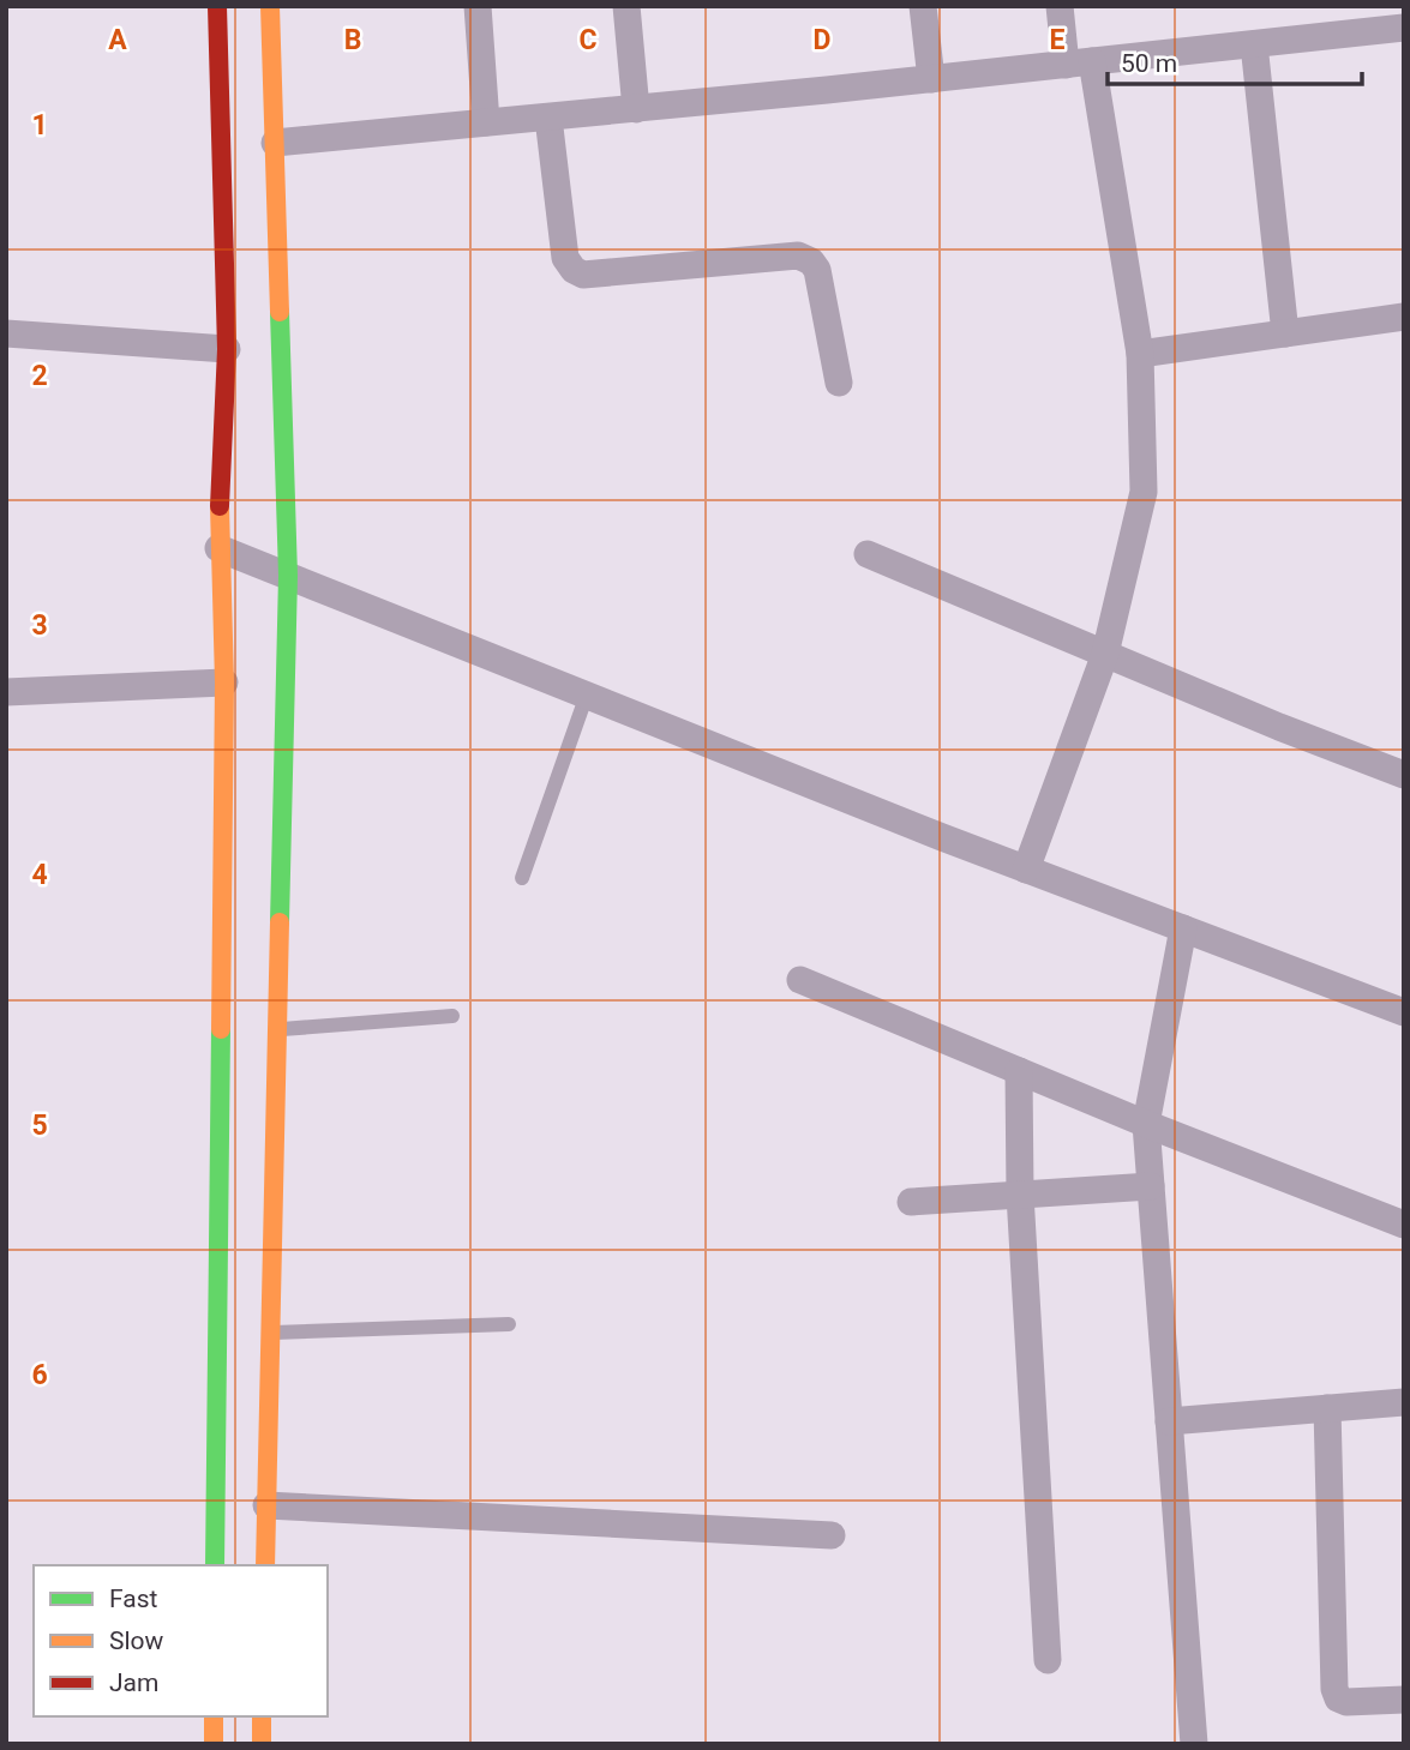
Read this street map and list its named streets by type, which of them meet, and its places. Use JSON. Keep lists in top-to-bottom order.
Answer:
{
  "legend": ["Fast", "Slow", "Jam"],
  "scale_bar": "50 m",
  "grid": {
    "columns": [
      "A",
      "B",
      "C",
      "D",
      "E"
    ],
    "rows": [
      "1",
      "2",
      "3",
      "4",
      "5",
      "6"
    ]
  }
}
